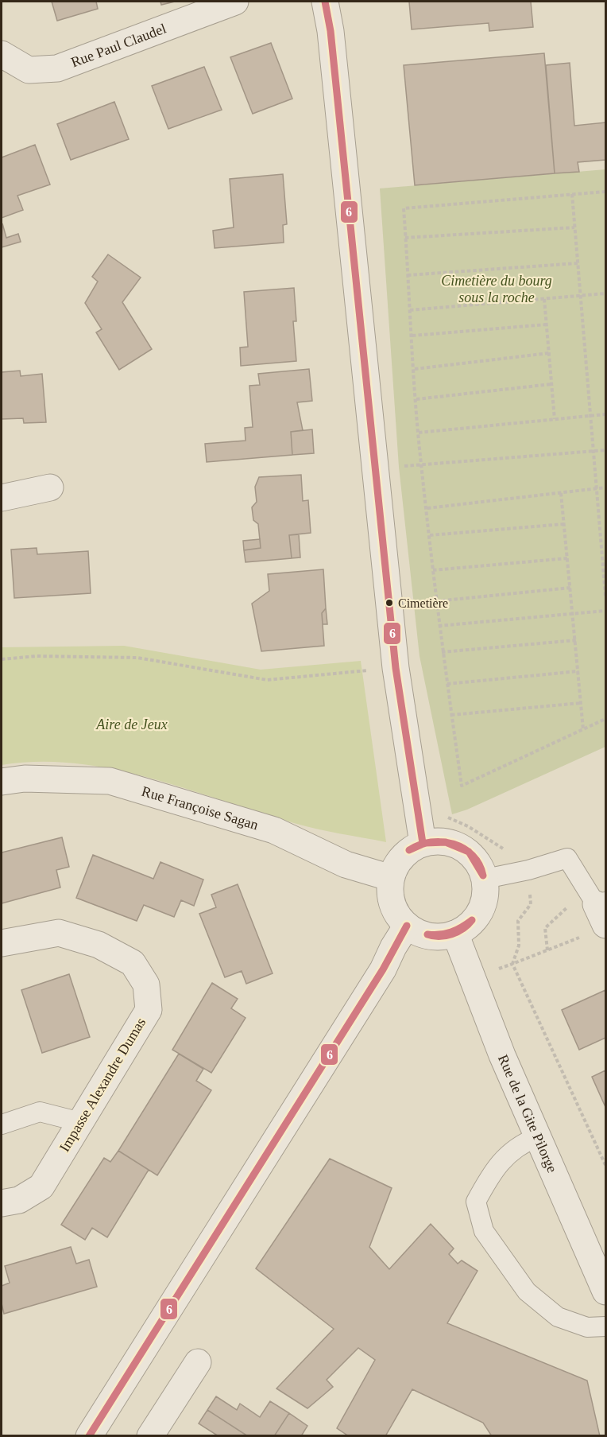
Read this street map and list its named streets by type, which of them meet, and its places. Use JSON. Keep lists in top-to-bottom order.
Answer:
{
  "streets": {
    "street": [
      "Rue Paul Claudel",
      "Rue Françoise Sagan",
      "Impasse Alexandre Dumas",
      "Rue de la Gite Pilorge"
    ]
  },
  "crossings": [
    ["Rue Françoise Sagan", "Rue de la Gite Pilorge"]
  ],
  "parks": ["Cimetière du bourg sous la roche", "Aire de Jeux"],
  "places": ["Cimetière"],
  "lines": ["transit line 6"]
}
